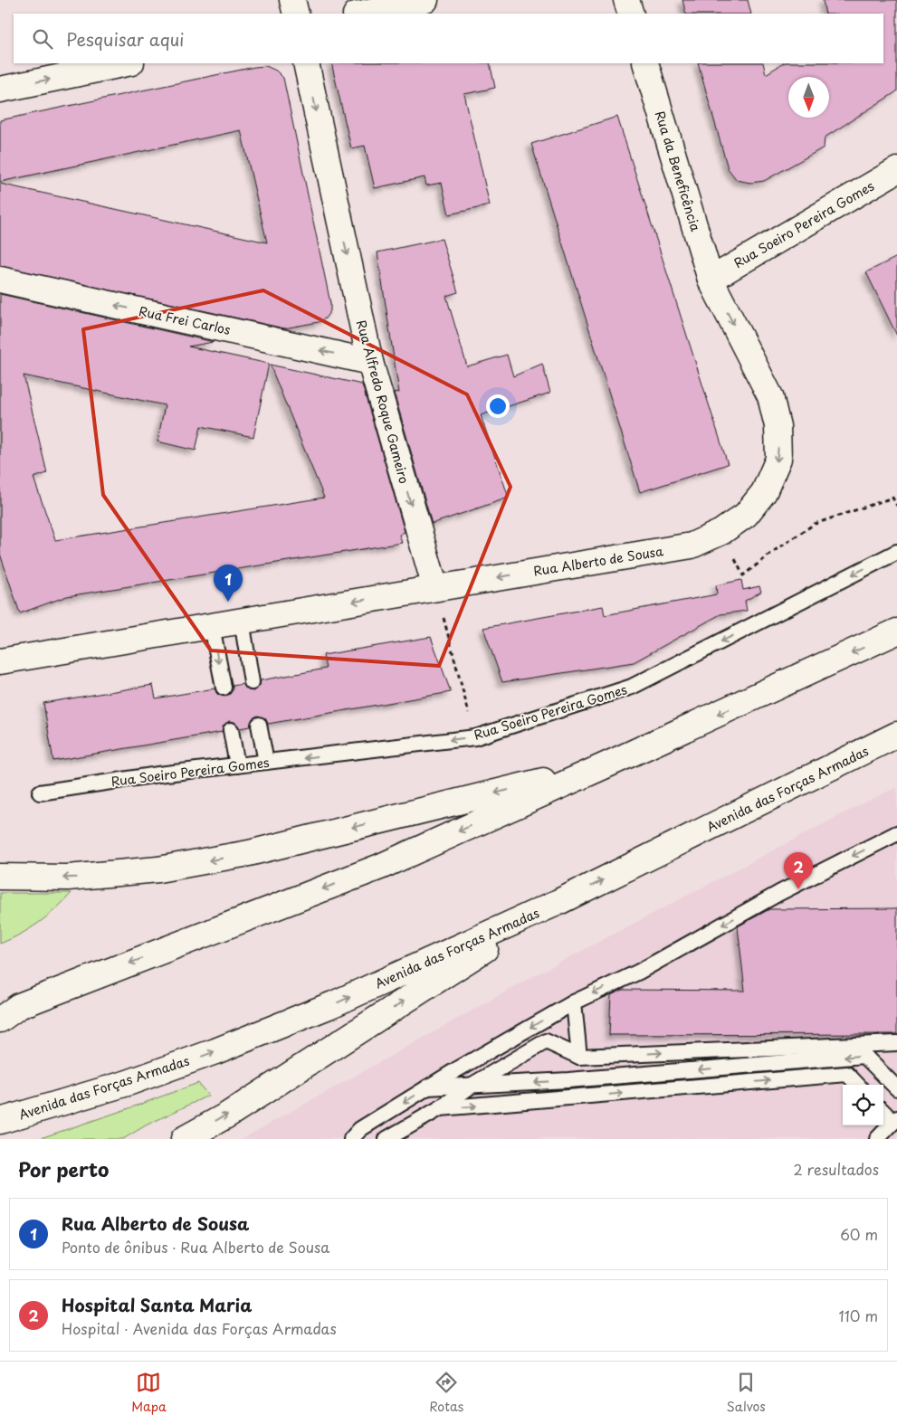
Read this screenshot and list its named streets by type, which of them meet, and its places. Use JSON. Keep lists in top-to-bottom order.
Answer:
{
  "streets": {
    "main road": [
      "Rua da Beneficência",
      "Rua Soeiro Pereira Gomes",
      "Rua Frei Carlos",
      "Rua Alfredo Roque Gameiro",
      "Rua Alberto de Sousa",
      "Avenida das Forças Armadas"
    ]
  },
  "crossings": [
    ["Rua da Beneficência", "Rua Soeiro Pereira Gomes"],
    ["Rua da Beneficência", "Rua Alberto de Sousa"],
    ["Rua Soeiro Pereira Gomes", "Rua Alberto de Sousa"],
    ["Rua Frei Carlos", "Rua Alfredo Roque Gameiro"],
    ["Rua Alfredo Roque Gameiro", "Rua Alberto de Sousa"]
  ],
  "one_way": ["Rua Frei Carlos", "Rua Alfredo Roque Gameiro"],
  "north": "bottom",
  "page": {
    "search": "Pesquisar aqui",
    "pins": ["1", "2"],
    "heading": ["Por perto", "2 resultados"],
    "list": [
      {
        "mark": "1",
        "name": "Rua Alberto de Sousa",
        "note": "Ponto de ônibus · Rua Alberto de Sousa",
        "value": "60 m"
      },
      {
        "mark": "2",
        "name": "Hospital Santa Maria",
        "note": "Hospital · Avenida das Forças Armadas",
        "value": "110 m"
      }
    ],
    "nav": ["Mapa", "Rotas", "Salvos"]
  }
}
